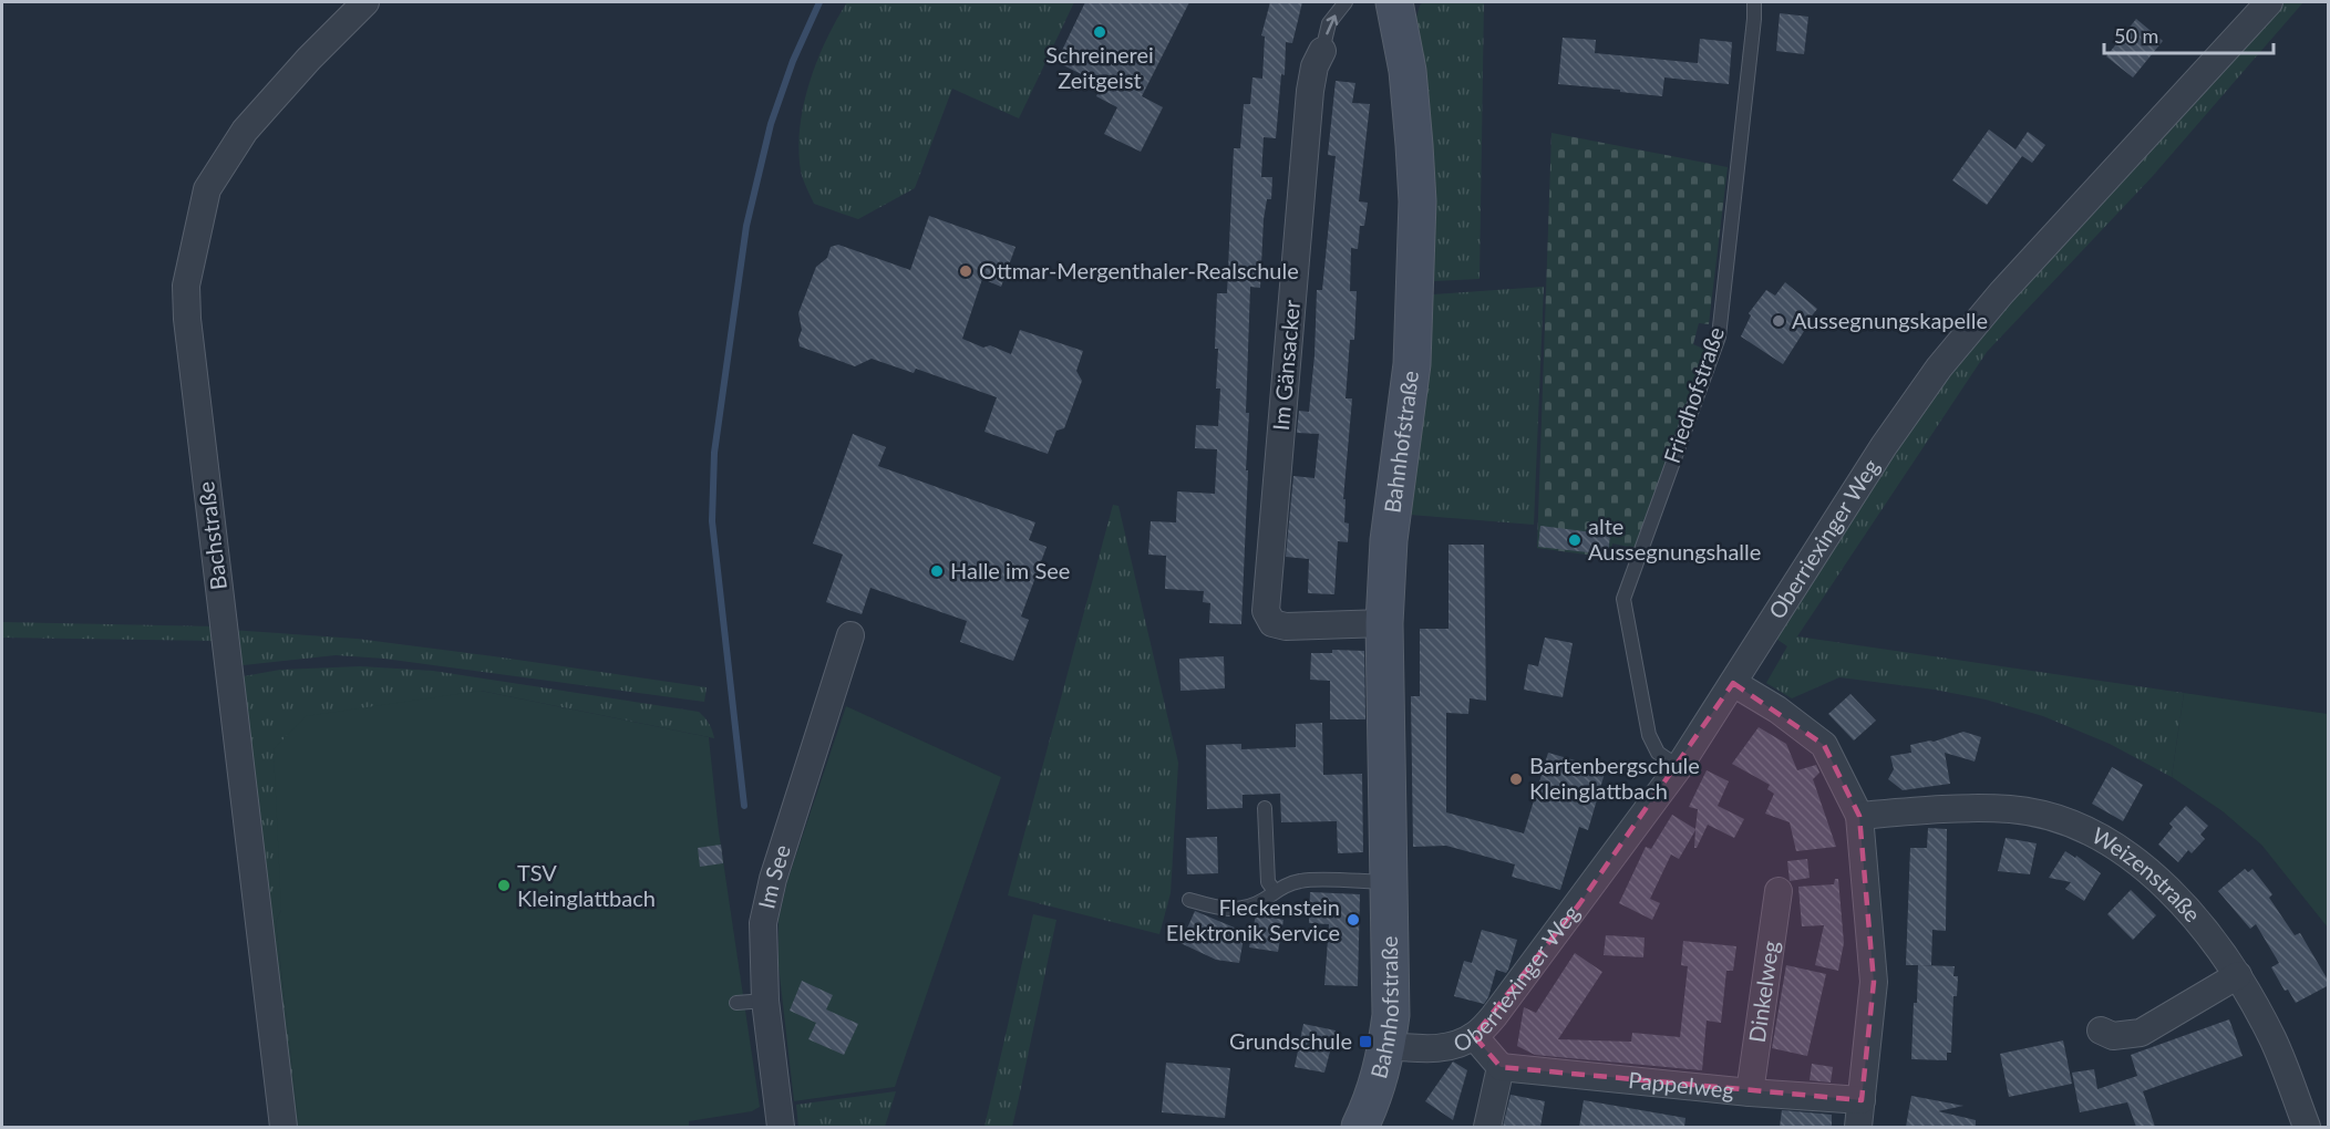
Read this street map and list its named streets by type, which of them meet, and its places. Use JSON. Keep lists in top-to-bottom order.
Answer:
{
  "streets": {
    "main road": ["Bahnhofstraße"],
    "street": [
      "Im Gänsacker",
      "Bachstraße",
      "Oberriexinger Weg",
      "Im See",
      "Weizenstraße",
      "Dinkelweg",
      "Pappelweg"
    ],
    "lane": ["Friedhofstraße"]
  },
  "crossings": [
    ["Im Gänsacker", "Bahnhofstraße"],
    ["Friedhofstraße", "Oberriexinger Weg"],
    ["Bahnhofstraße", "Oberriexinger Weg"],
    ["Dinkelweg", "Pappelweg"]
  ],
  "places": {
    "other": [
      "Schreinerei Zeitgeist",
      "Ottmar-Mergenthaler-Realschule",
      "Aussegnungskapelle",
      "alte Aussegnungshalle",
      "Halle im See",
      "Bartenbergschule Kleinglattbach",
      "TSV Kleinglattbach",
      "Fleckenstein Elektronik Service"
    ],
    "transit": ["Grundschule"]
  },
  "scale_bar": "50 m"
}
